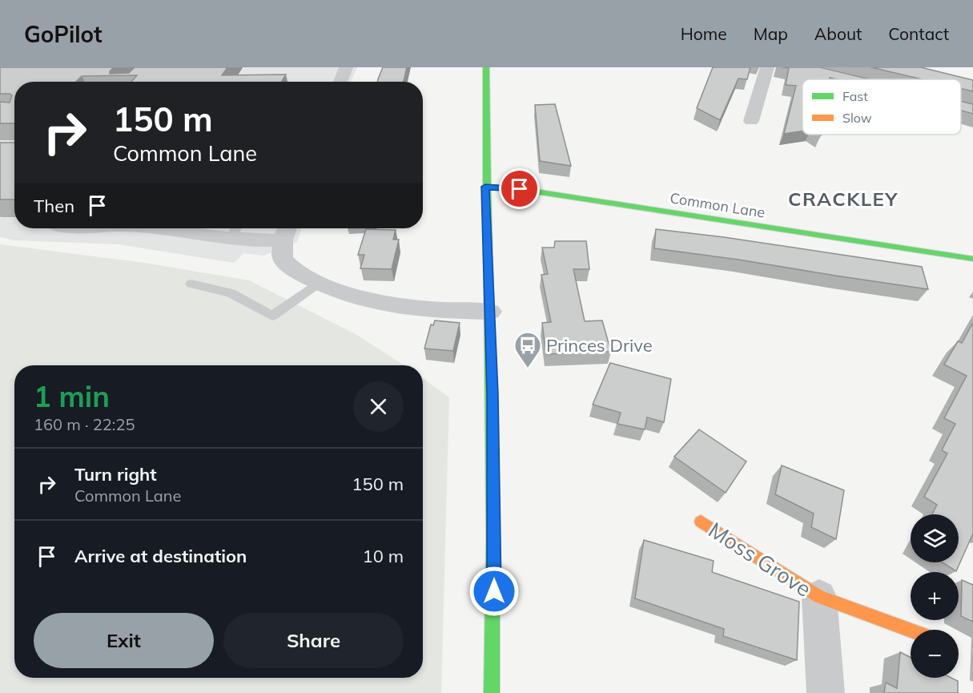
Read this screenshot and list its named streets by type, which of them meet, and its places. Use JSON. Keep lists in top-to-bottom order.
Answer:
{
  "streets": {
    "main road": ["Common Lane", "Moss Grove"]
  },
  "districts": ["CRACKLEY"],
  "places": {
    "bus stop": ["Princes Drive"]
  },
  "legend": ["Fast", "Slow"],
  "page": {
    "header": "GoPilot",
    "nav": [
      "Home",
      "Map",
      "About",
      "Contact"
    ],
    "turn": ["150 m", "Common Lane"],
    "then": "Then",
    "heading": ["1 min", "160 m · 22:25"],
    "list": [
      {
        "name": "Turn right",
        "note": "Common Lane",
        "value": "150 m"
      },
      {
        "name": "Arrive at destination",
        "value": "10 m"
      }
    ],
    "map_buttons": ["+", "−"],
    "buttons": ["Exit", "Share"]
  }
}
